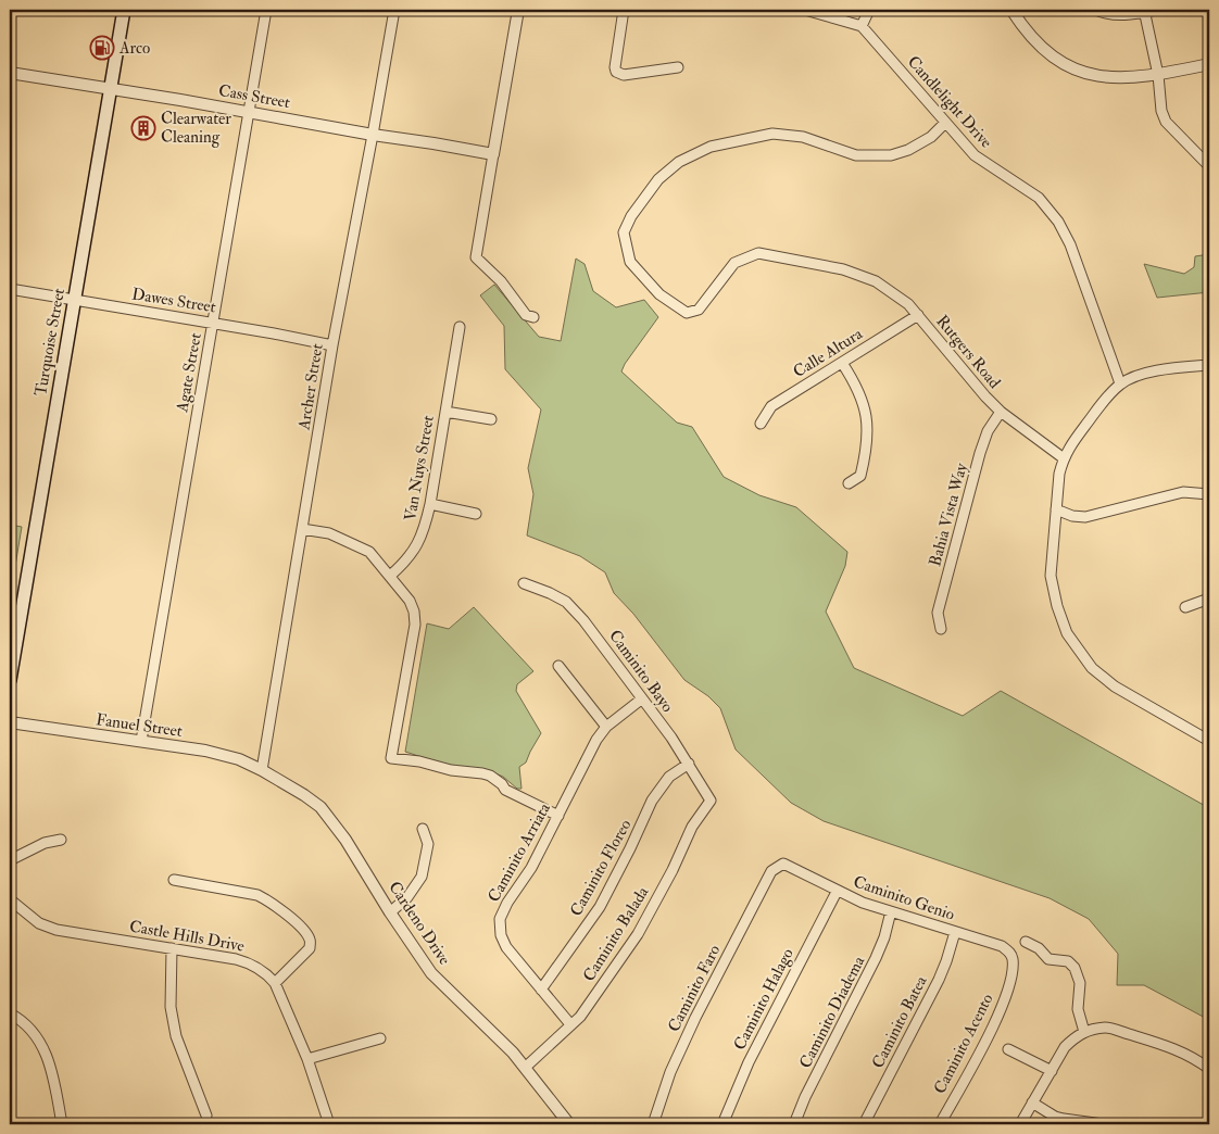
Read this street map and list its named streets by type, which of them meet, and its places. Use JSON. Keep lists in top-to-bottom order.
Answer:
{
  "streets": {
    "main road": ["Turquoise Street"],
    "street": [
      "Cass Street",
      "Candlelight Drive",
      "Dawes Street",
      "Rutgers Road",
      "Calle Altura",
      "Agate Street",
      "Archer Street",
      "Van Nuys Street",
      "Bahia Vista Way",
      "Caminito Bayo",
      "Fanuel Street",
      "Caminito Arriata",
      "Caminito Floreo",
      "Caminito Genio",
      "Cardeno Drive",
      "Caminito Balada",
      "Castle Hills Drive",
      "Caminito Faro",
      "Caminito Halago",
      "Caminito Diadema",
      "Caminito Batea",
      "Caminito Acento"
    ]
  },
  "crossings": [
    ["Cass Street", "Turquoise Street"],
    ["Cass Street", "Agate Street"],
    ["Cass Street", "Archer Street"],
    ["Candlelight Drive", "Rutgers Road"],
    ["Dawes Street", "Turquoise Street"],
    ["Dawes Street", "Agate Street"],
    ["Dawes Street", "Archer Street"],
    ["Rutgers Road", "Calle Altura"],
    ["Rutgers Road", "Bahia Vista Way"],
    ["Agate Street", "Fanuel Street"],
    ["Archer Street", "Fanuel Street"],
    ["Archer Street", "Cardeno Drive"],
    ["Caminito Bayo", "Caminito Arriata"],
    ["Caminito Bayo", "Caminito Floreo"],
    ["Caminito Bayo", "Caminito Balada"],
    ["Fanuel Street", "Cardeno Drive"],
    ["Caminito Arriata", "Caminito Floreo"],
    ["Caminito Arriata", "Caminito Balada"],
    ["Caminito Genio", "Caminito Faro"],
    ["Caminito Genio", "Caminito Halago"],
    ["Caminito Genio", "Caminito Diadema"],
    ["Caminito Genio", "Caminito Batea"],
    ["Caminito Genio", "Caminito Acento"],
    ["Cardeno Drive", "Caminito Balada"]
  ],
  "places": {
    "fuel station": ["Arco"],
    "building": ["Clearwater Cleaning"]
  }
}
